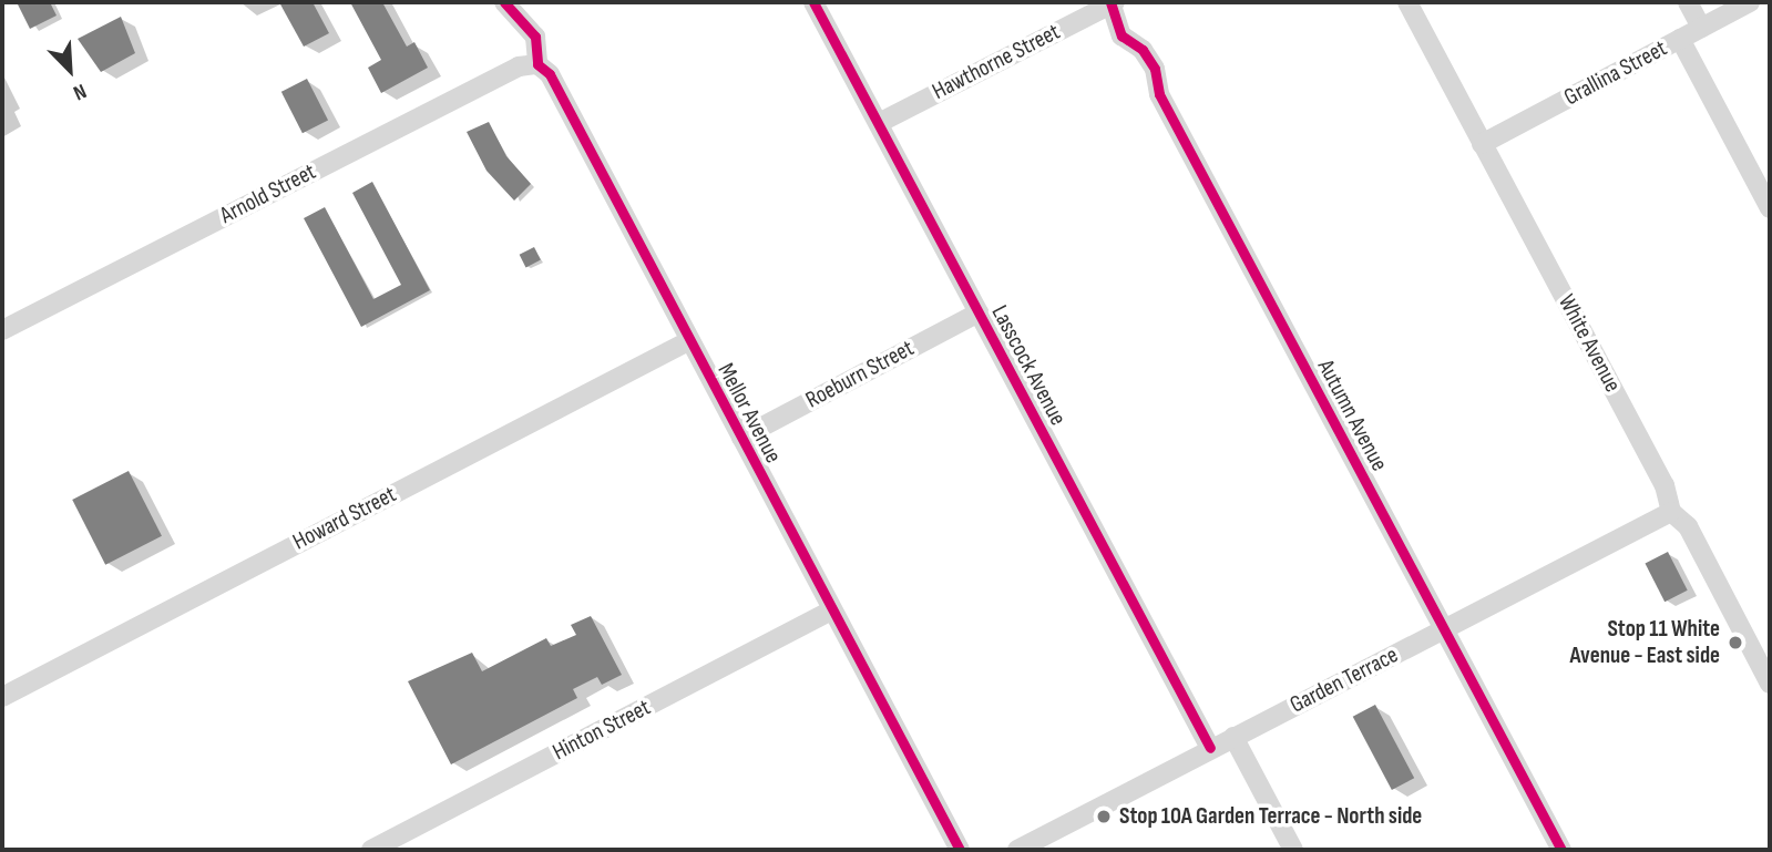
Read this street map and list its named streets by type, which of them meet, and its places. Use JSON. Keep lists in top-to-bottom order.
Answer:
{
  "streets": {
    "street": [
      "Hawthorne Street",
      "Grallina Street",
      "Arnold Street",
      "White Avenue",
      "Lasscock Avenue",
      "Roeburn Street",
      "Mellor Avenue",
      "Autumn Avenue",
      "Howard Street",
      "Garden Terrace",
      "Hinton Street"
    ]
  },
  "crossings": [
    ["Hawthorne Street", "Lasscock Avenue"],
    ["Hawthorne Street", "Autumn Avenue"],
    ["Grallina Street", "White Avenue"],
    ["Arnold Street", "Mellor Avenue"],
    ["White Avenue", "Garden Terrace"],
    ["Lasscock Avenue", "Roeburn Street"],
    ["Lasscock Avenue", "Garden Terrace"],
    ["Roeburn Street", "Mellor Avenue"],
    ["Mellor Avenue", "Howard Street"],
    ["Mellor Avenue", "Hinton Street"],
    ["Autumn Avenue", "Garden Terrace"]
  ],
  "places": ["Stop 11 White Avenue - East side", "Stop 10A Garden Terrace - North side"],
  "north": "bottom right"
}
